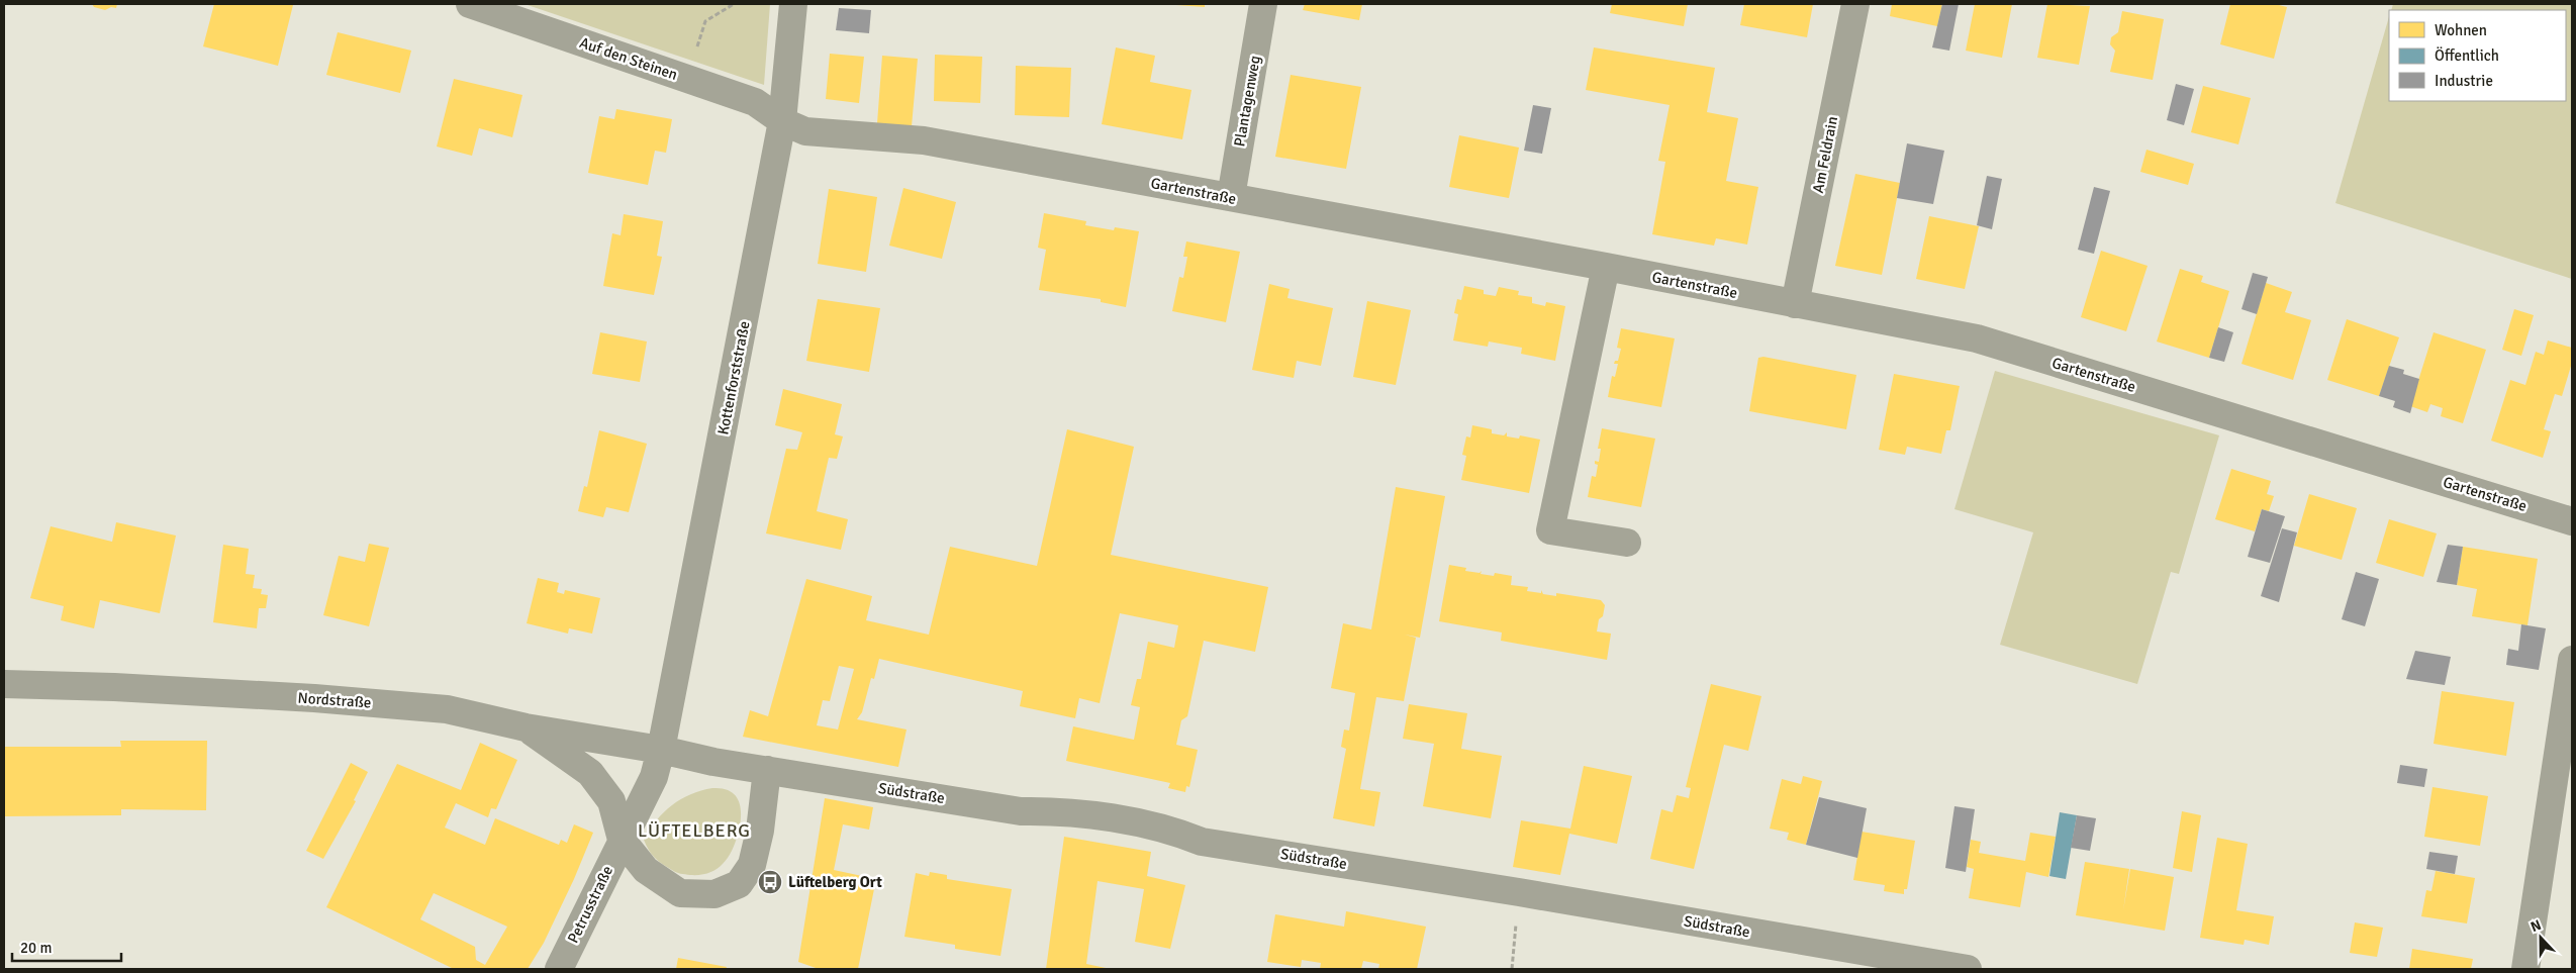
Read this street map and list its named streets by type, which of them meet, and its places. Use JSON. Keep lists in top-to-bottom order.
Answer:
{
  "streets": {
    "street": [
      "Auf den Steinen",
      "Plantagenweg",
      "Am Feldrain",
      "Gartenstraße",
      "Kottenforststraße",
      "Nordstraße",
      "Südstraße",
      "Petrusstraße"
    ]
  },
  "crossings": [
    ["Auf den Steinen", "Gartenstraße"],
    ["Auf den Steinen", "Kottenforststraße"],
    ["Plantagenweg", "Gartenstraße"],
    ["Am Feldrain", "Gartenstraße"],
    ["Gartenstraße", "Kottenforststraße"],
    ["Kottenforststraße", "Nordstraße"],
    ["Kottenforststraße", "Südstraße"],
    ["Kottenforststraße", "Petrusstraße"],
    ["Nordstraße", "Südstraße"],
    ["Nordstraße", "Petrusstraße"],
    ["Südstraße", "Petrusstraße"]
  ],
  "districts": ["LÜFTELBERG"],
  "places": {
    "bus stop": ["Lüftelberg Ort"]
  },
  "legend": ["Wohnen", "Öffentlich", "Industrie"],
  "scale_bar": "20 m",
  "north": "top"
}
